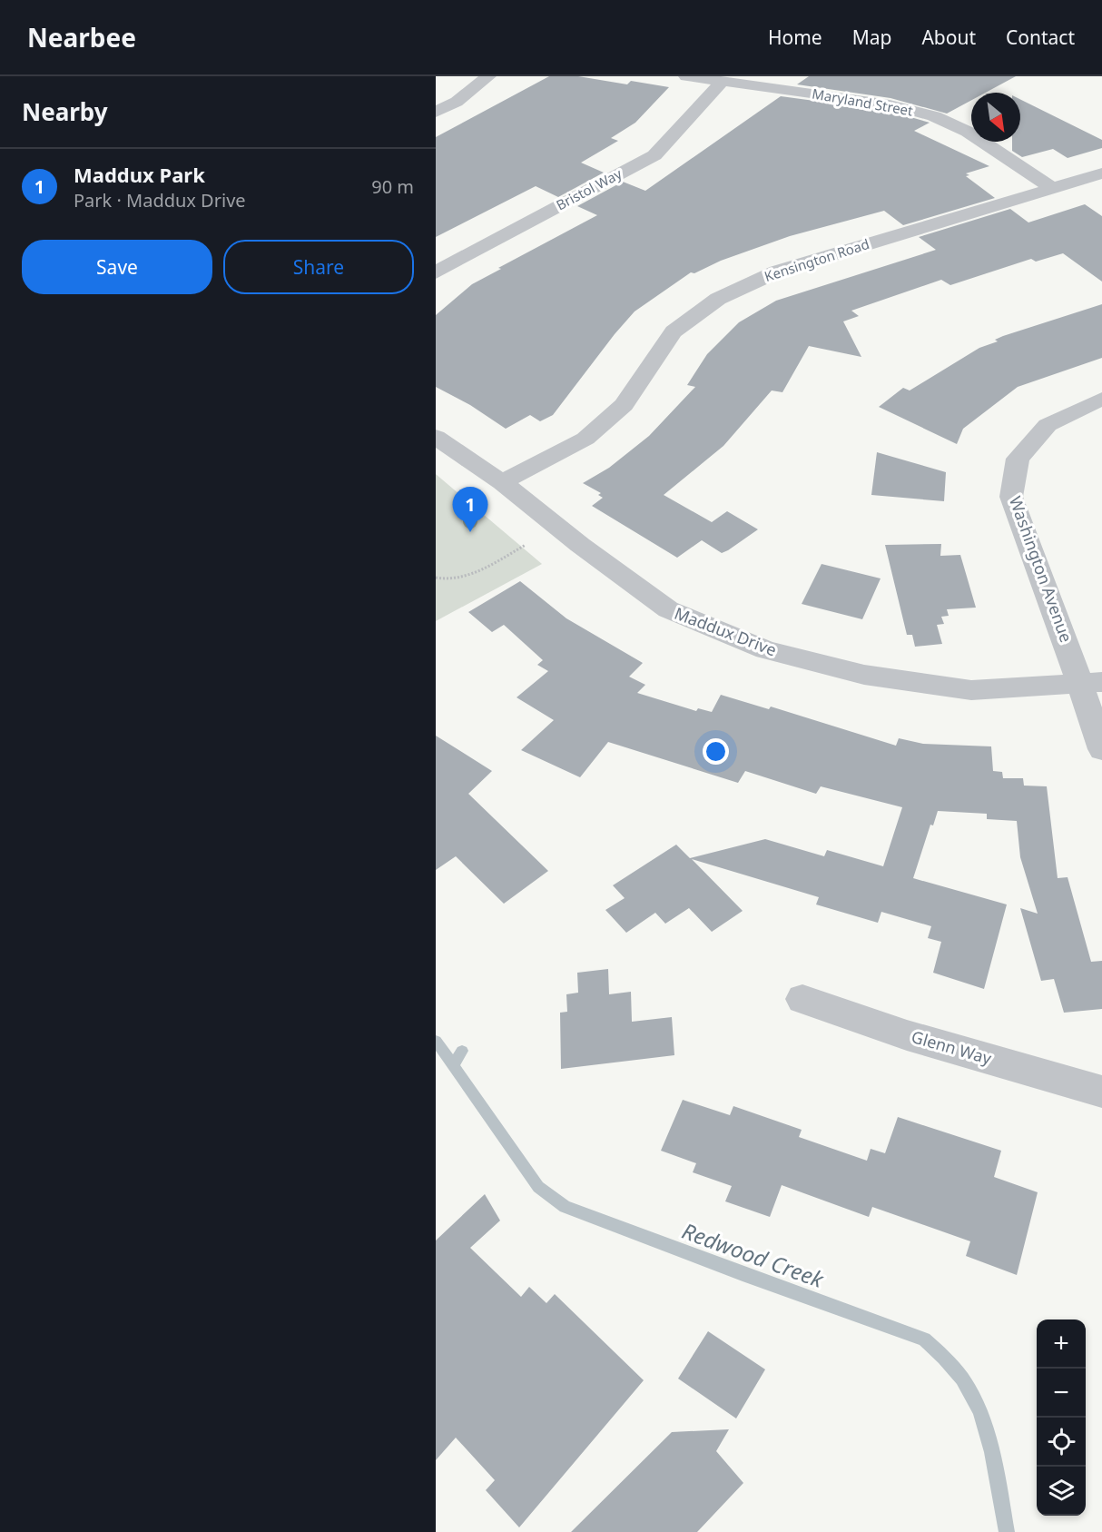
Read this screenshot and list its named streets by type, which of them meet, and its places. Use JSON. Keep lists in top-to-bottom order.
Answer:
{
  "streets": {
    "street": [
      "Maryland Street",
      "Bristol Way",
      "Kensington Road",
      "Washington Avenue",
      "Maddux Drive",
      "Glenn Way"
    ]
  },
  "crossings": [
    ["Maryland Street", "Bristol Way"],
    ["Maryland Street", "Kensington Road"],
    ["Kensington Road", "Maddux Drive"],
    ["Washington Avenue", "Maddux Drive"]
  ],
  "water": ["Redwood Creek"],
  "north": "bottom right",
  "page": {
    "header": "Nearbee",
    "nav": [
      "Home",
      "Map",
      "About",
      "Contact"
    ],
    "heading": "Nearby",
    "list": [
      {
        "mark": "1",
        "name": "Maddux Park",
        "note": "Park · Maddux Drive",
        "value": "90 m"
      }
    ],
    "buttons": ["Save", "Share"],
    "pins": "1",
    "map_buttons": ["+", "−"]
  }
}
